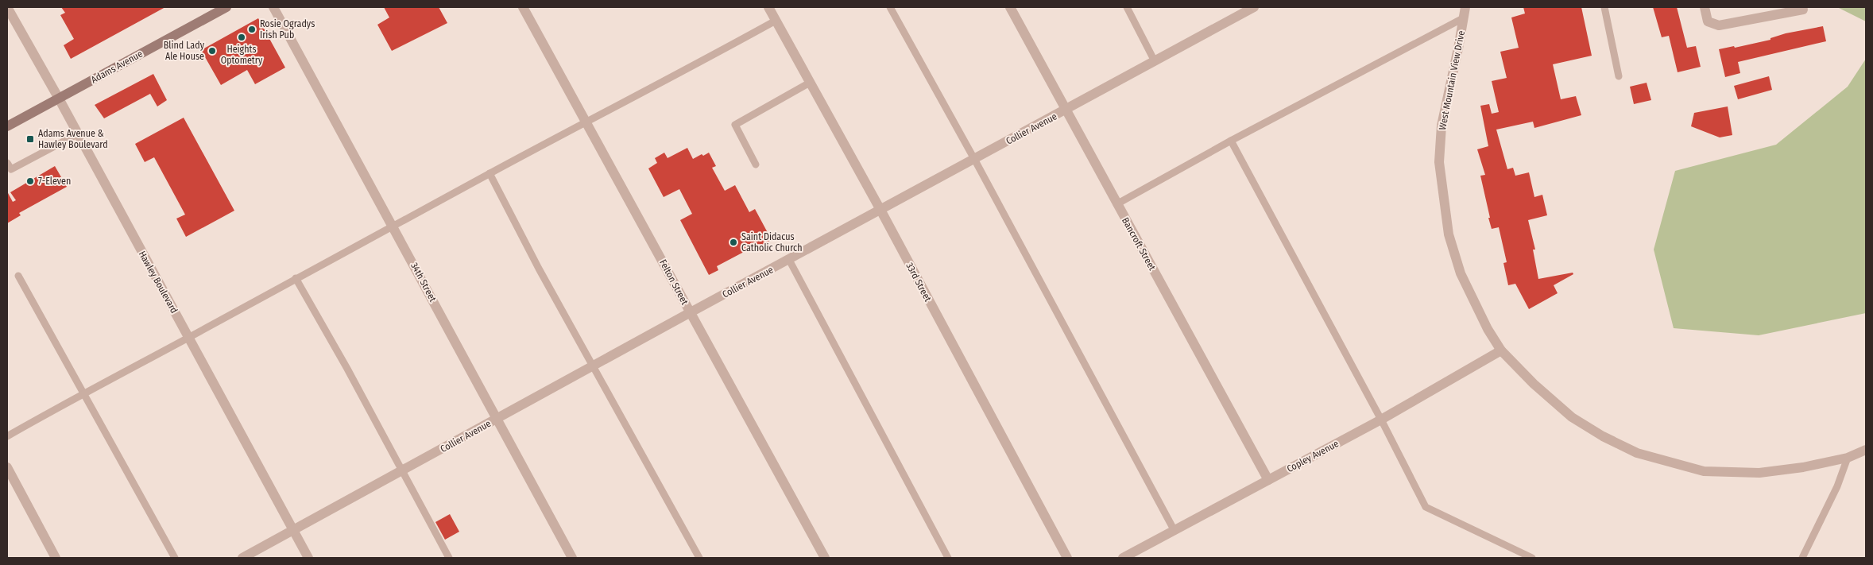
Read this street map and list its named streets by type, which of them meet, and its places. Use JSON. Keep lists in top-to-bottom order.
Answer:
{
  "streets": {
    "main road": ["Adams Avenue"],
    "street": [
      "West Mountain View Drive",
      "Collier Avenue",
      "Bancroft Street",
      "Hawley Boulevard",
      "34th Street",
      "Felton Street",
      "33rd Street",
      "Copley Avenue"
    ]
  },
  "crossings": [
    ["Adams Avenue", "Hawley Boulevard"],
    ["West Mountain View Drive", "Copley Avenue"],
    ["Collier Avenue", "Bancroft Street"],
    ["Collier Avenue", "Hawley Boulevard"],
    ["Collier Avenue", "34th Street"],
    ["Collier Avenue", "Felton Street"],
    ["Collier Avenue", "33rd Street"],
    ["Bancroft Street", "Copley Avenue"]
  ],
  "places": {
    "other": [
      "Rosie Ogradys Irish Pub",
      "Heights Optometry",
      "Blind Lady Ale House",
      "7-Eleven",
      "Saint Didacus Catholic Church"
    ],
    "transit": ["Adams Avenue & Hawley Boulevard"]
  }
}
